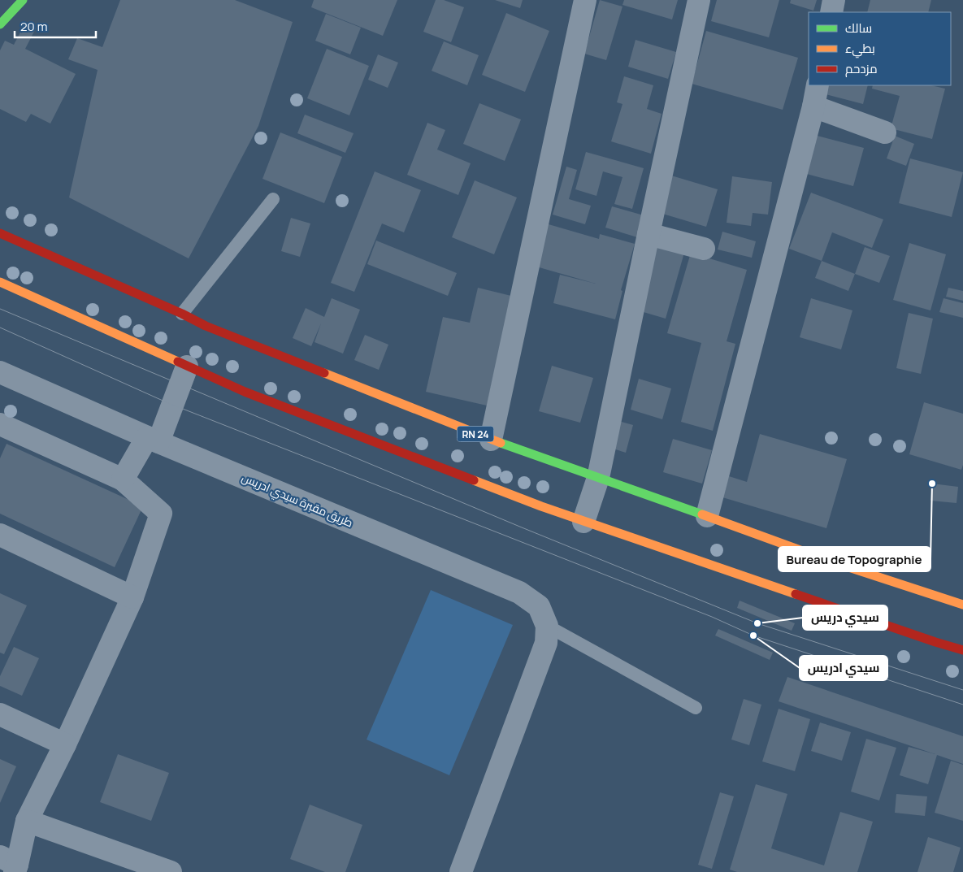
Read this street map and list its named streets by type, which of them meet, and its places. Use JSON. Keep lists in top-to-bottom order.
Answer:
{
  "streets": {
    "main road": ["RN 24"],
    "street": ["طريق مقبرة سيدي ادريس"]
  },
  "places": ["Bureau de Topographie", "سيدي دريس", "سيدي ادريس"],
  "legend": ["سالك", "بطيء", "مزدحم"],
  "scale_bar": "20 m"
}
